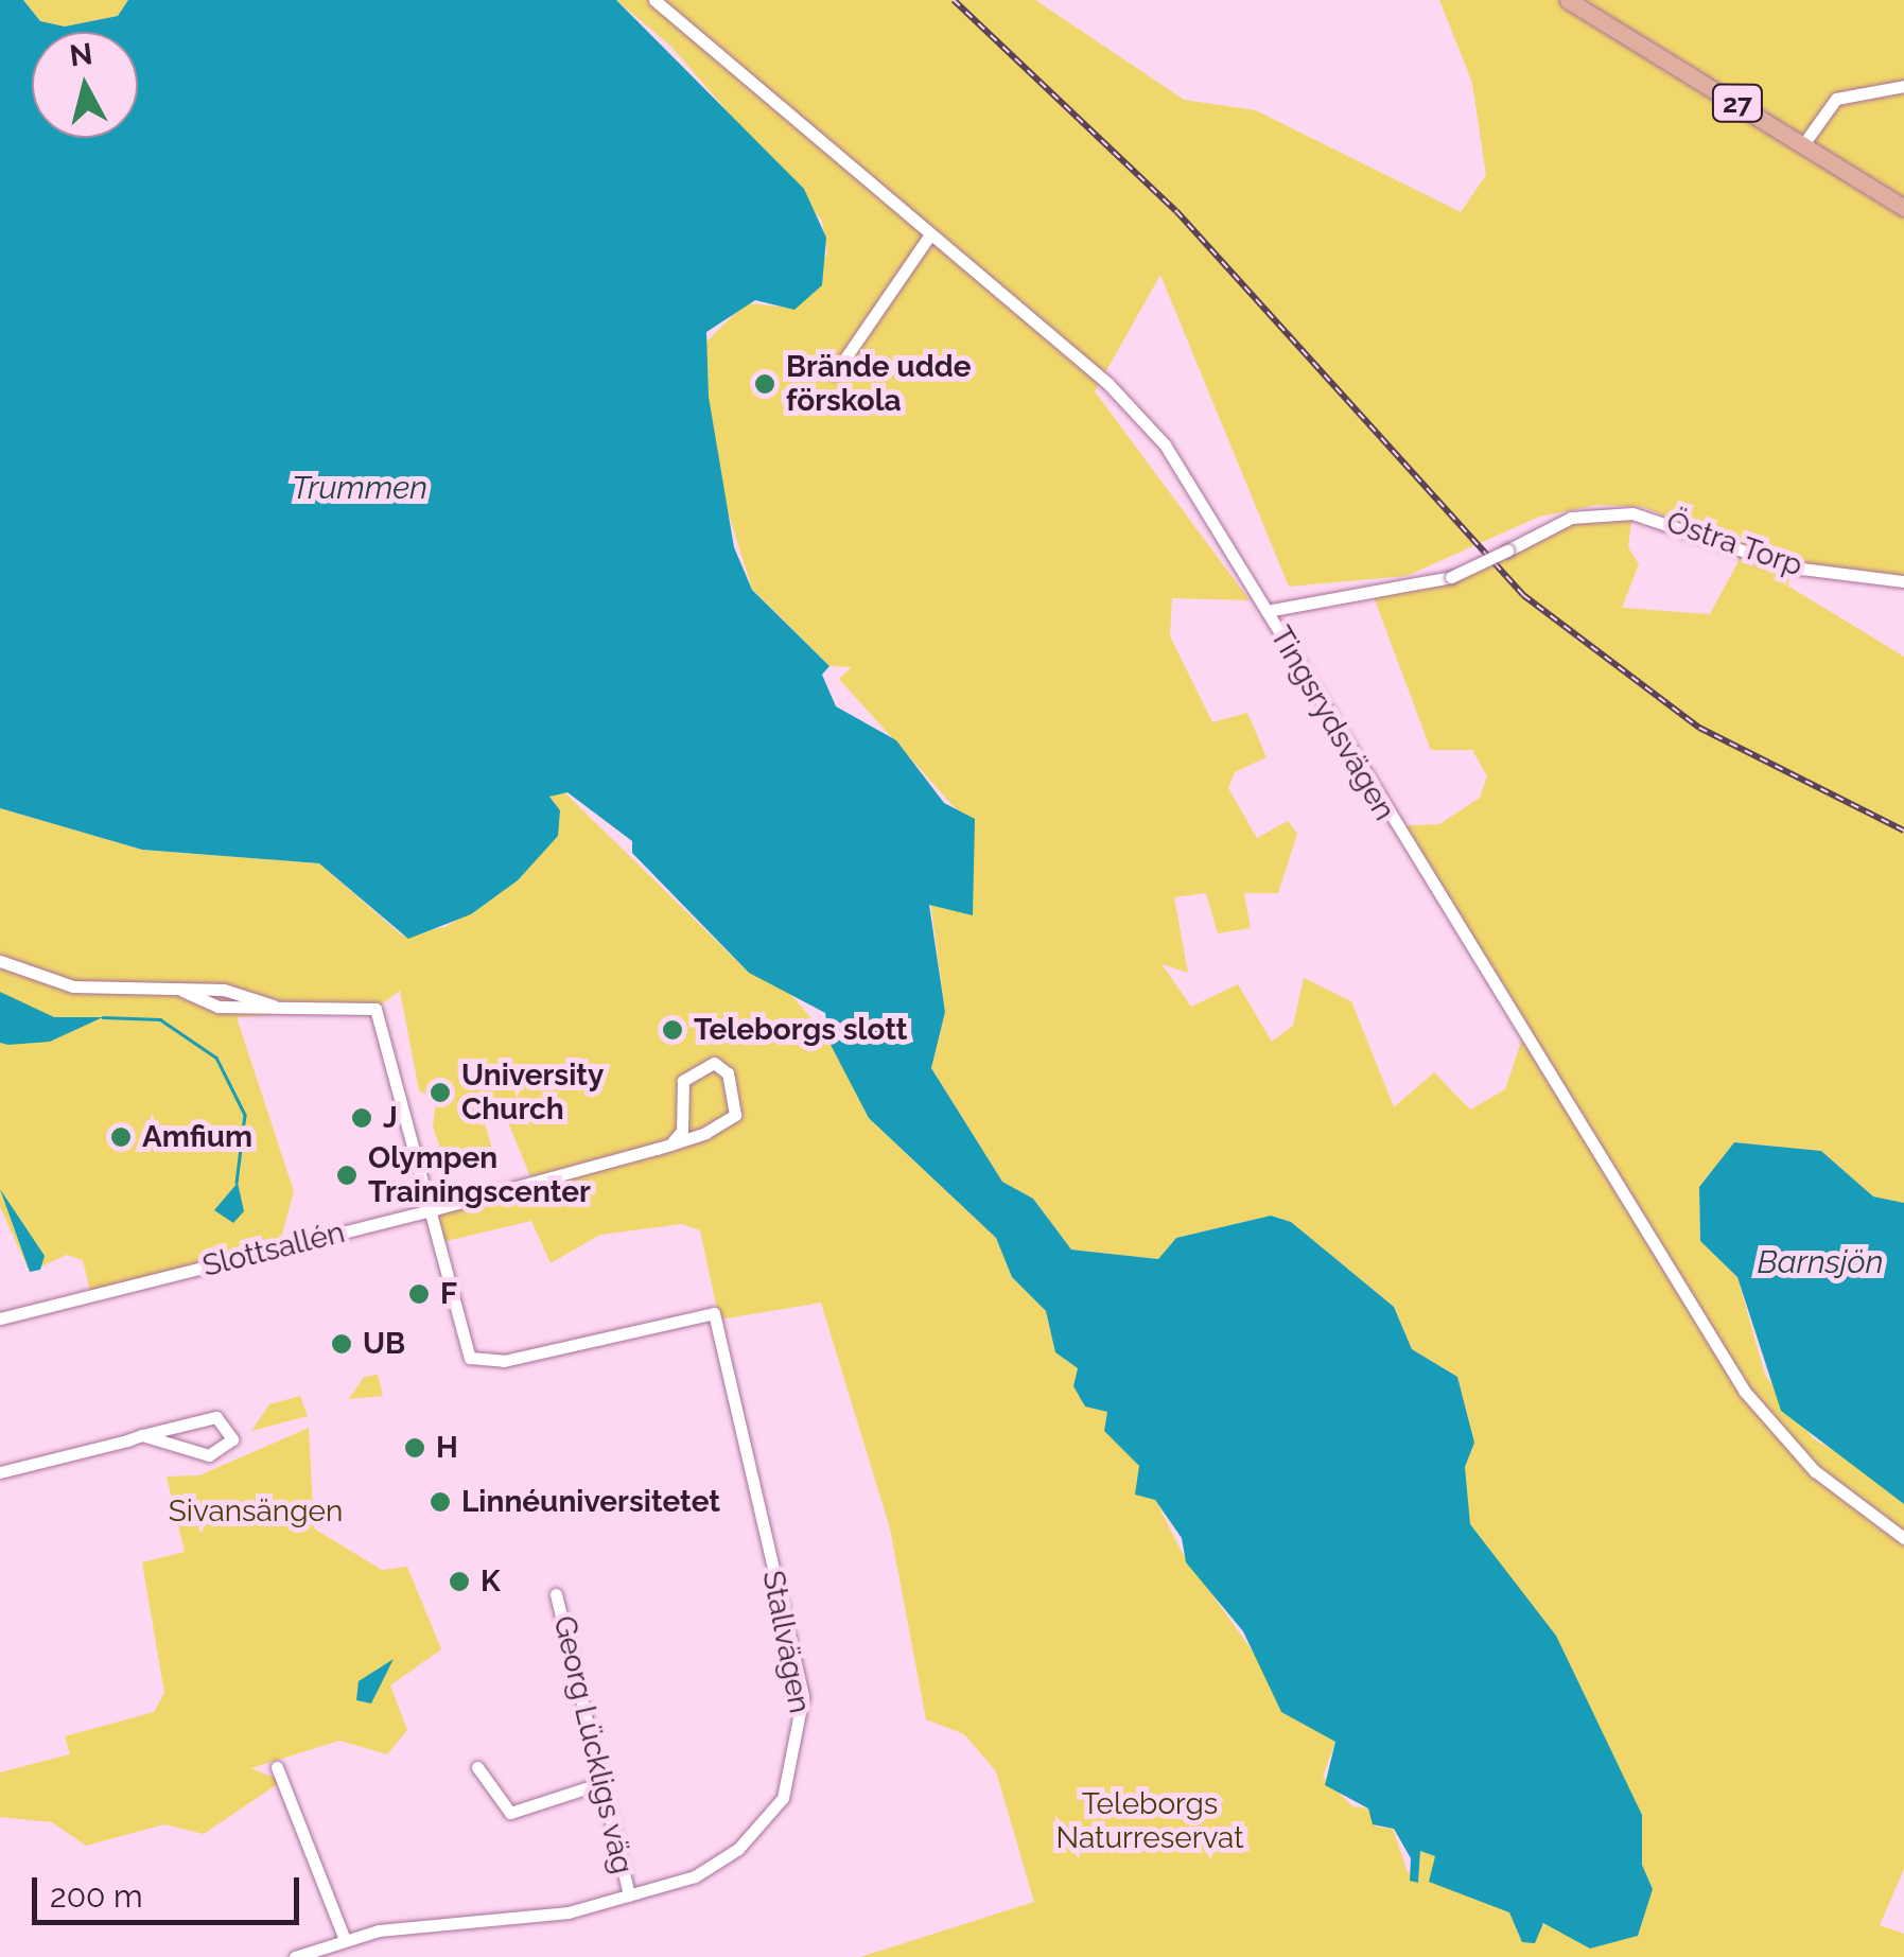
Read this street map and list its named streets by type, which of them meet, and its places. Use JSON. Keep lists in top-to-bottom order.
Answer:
{
  "streets": {
    "main road": ["27"],
    "street": [
      "Östra Torp",
      "Tingsrydsvägen",
      "Slottsallén",
      "Stallvägen",
      "Georg Lückligs väg"
    ]
  },
  "crossings": [
    ["Östra Torp", "Tingsrydsvägen"],
    ["Slottsallén", "Stallvägen"],
    ["Stallvägen", "Georg Lückligs väg"]
  ],
  "water": ["Trummen", "Barnsjön"],
  "parks": ["Sivansängen", "Teleborgs Naturreservat"],
  "places": [
    "Brände udde förskola",
    "Teleborgs slott",
    "University Church",
    "J",
    "Amfium",
    "Olympen Trainingscenter",
    "F",
    "UB",
    "H",
    "Linnéuniversitetet",
    "K"
  ],
  "scale_bar": "200 m",
  "north": "top"
}
